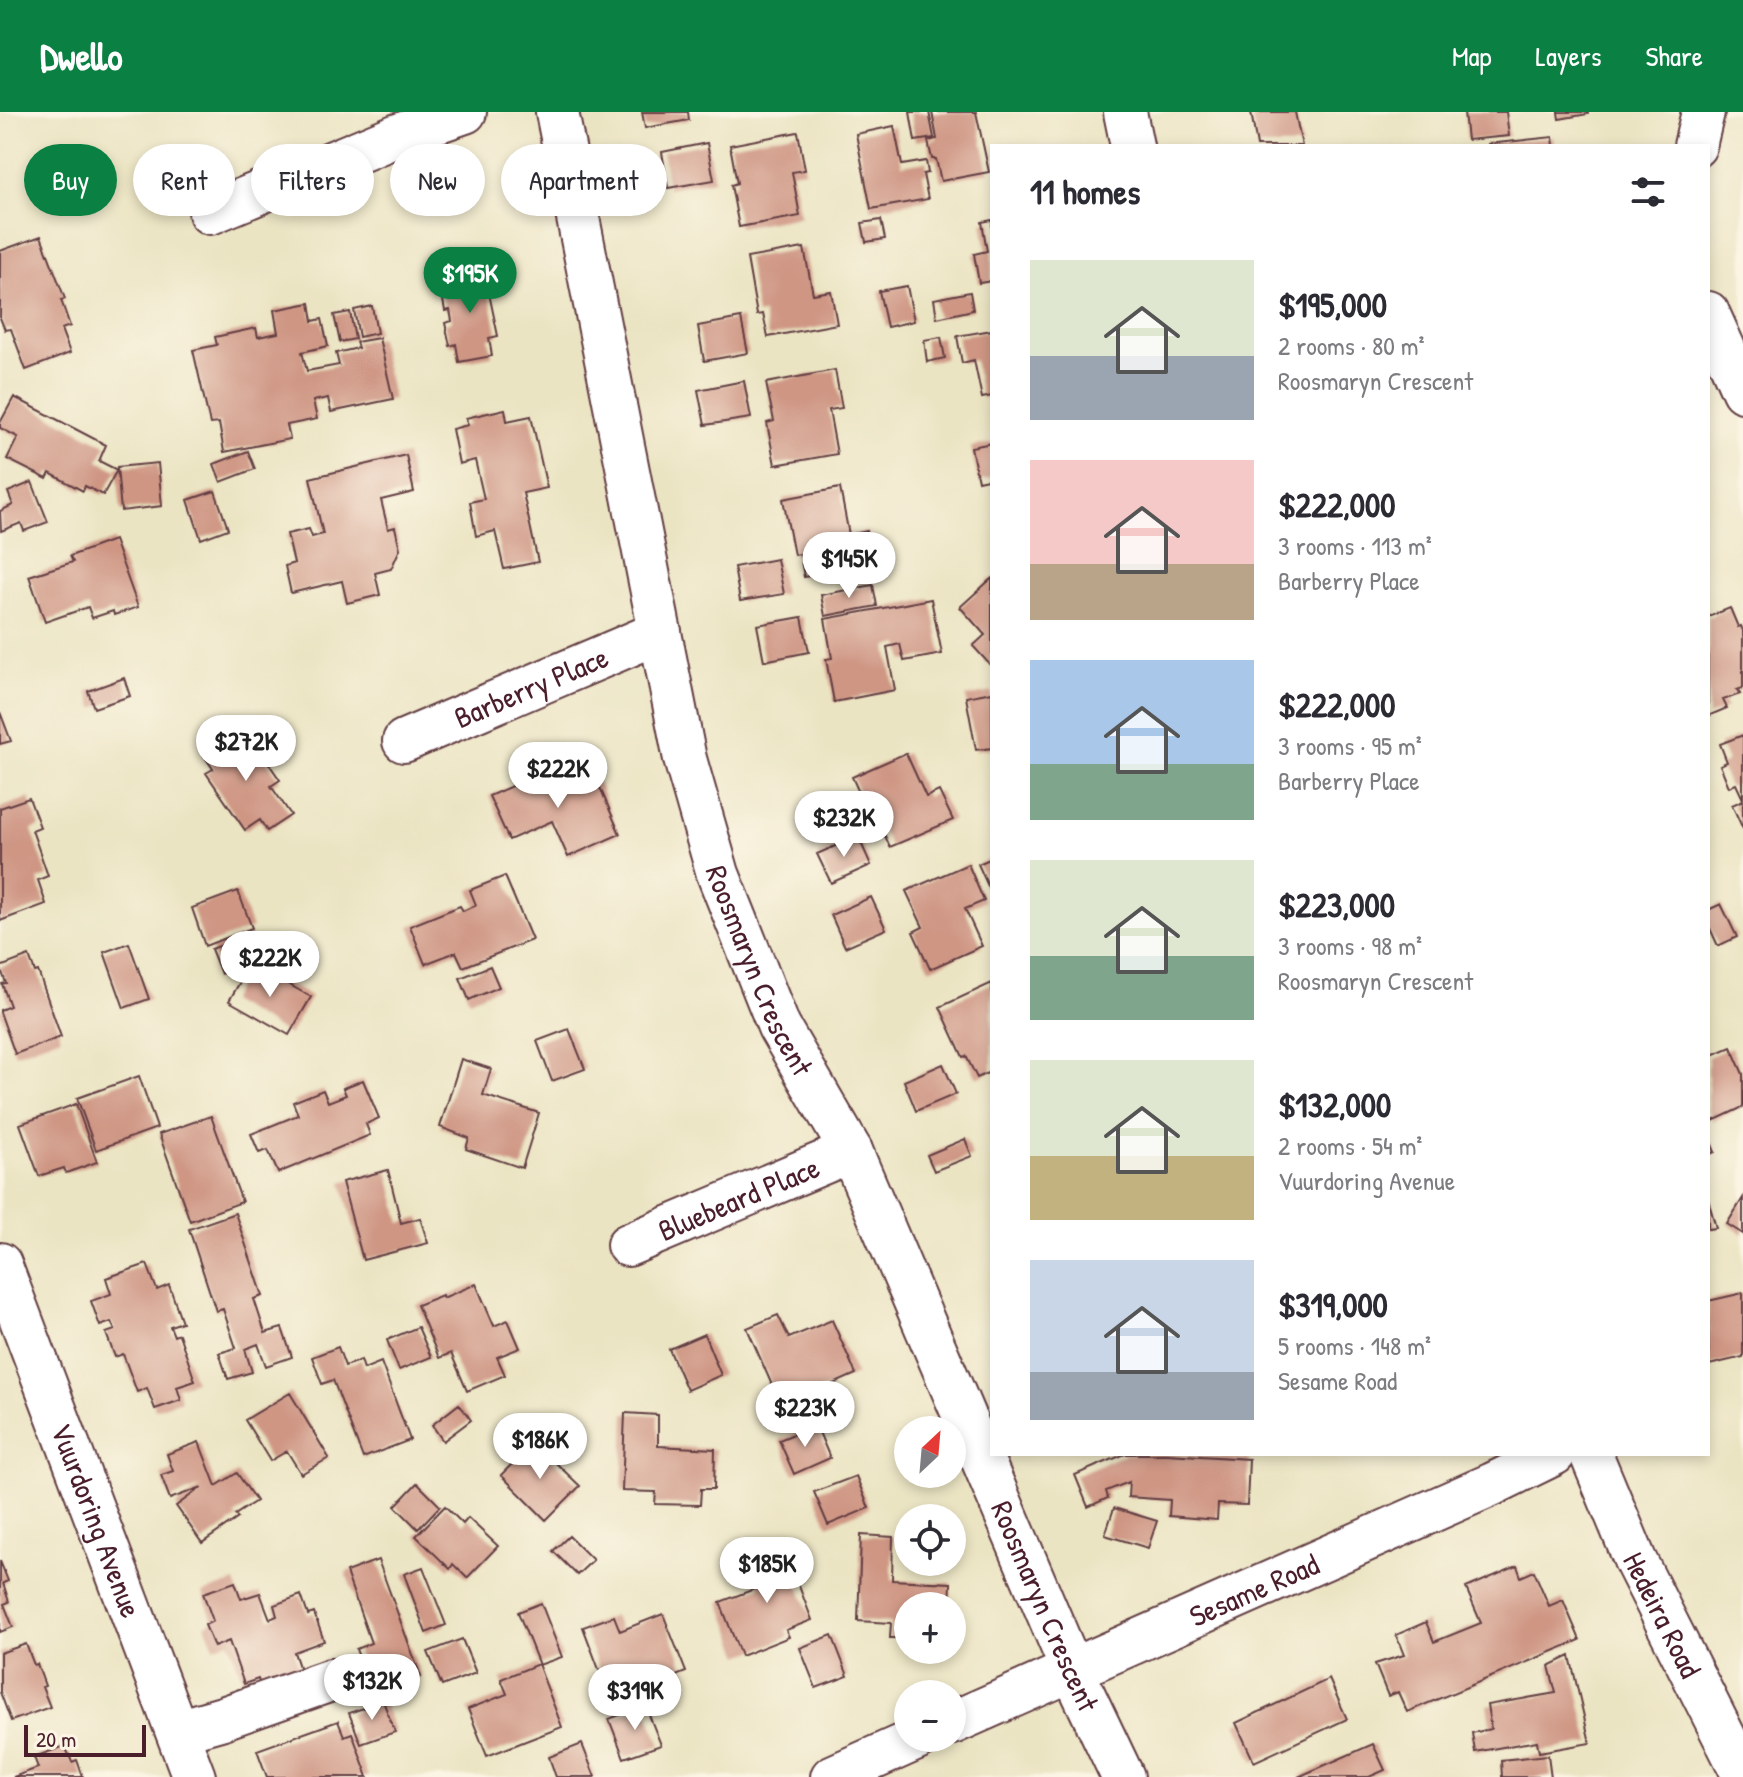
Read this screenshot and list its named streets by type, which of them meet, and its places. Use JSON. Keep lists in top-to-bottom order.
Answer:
{
  "streets": {
    "street": [
      "Barberry Place",
      "Roosmaryn Crescent",
      "Bluebeard Place",
      "Vuurdoring Avenue",
      "Sesame Road",
      "Hedeira Road"
    ]
  },
  "crossings": [
    ["Barberry Place", "Roosmaryn Crescent"],
    ["Roosmaryn Crescent", "Bluebeard Place"],
    ["Roosmaryn Crescent", "Sesame Road"]
  ],
  "scale_bar": "20 m",
  "north": "top right",
  "page": {
    "header": "Dwello",
    "nav": ["Map", "Layers", "Share"],
    "chip": [
      "Buy",
      "Rent",
      "Filters",
      "New",
      "Apartment"
    ],
    "heading": "11 homes",
    "list": [
      {
        "name": "$195,000",
        "note": "2 rooms · 80 m² · Roosmaryn Crescent"
      },
      {
        "name": "$222,000",
        "note": "3 rooms · 113 m² · Barberry Place"
      },
      {
        "name": "$222,000",
        "note": "3 rooms · 95 m² · Barberry Place"
      },
      {
        "name": "$223,000",
        "note": "3 rooms · 98 m² · Roosmaryn Crescent"
      },
      {
        "name": "$132,000",
        "note": "2 rooms · 54 m² · Vuurdoring Avenue"
      },
      {
        "name": "$319,000",
        "note": "5 rooms · 148 m² · Sesame Road"
      }
    ],
    "price": [
      "$195K",
      "$145K",
      "$272K",
      "$222K",
      "$232K",
      "$222K",
      "$223K",
      "$186K",
      "$185K",
      "$132K",
      "$319K"
    ],
    "map_buttons": ["+", "−"],
    "scale": "20 m"
  }
}
